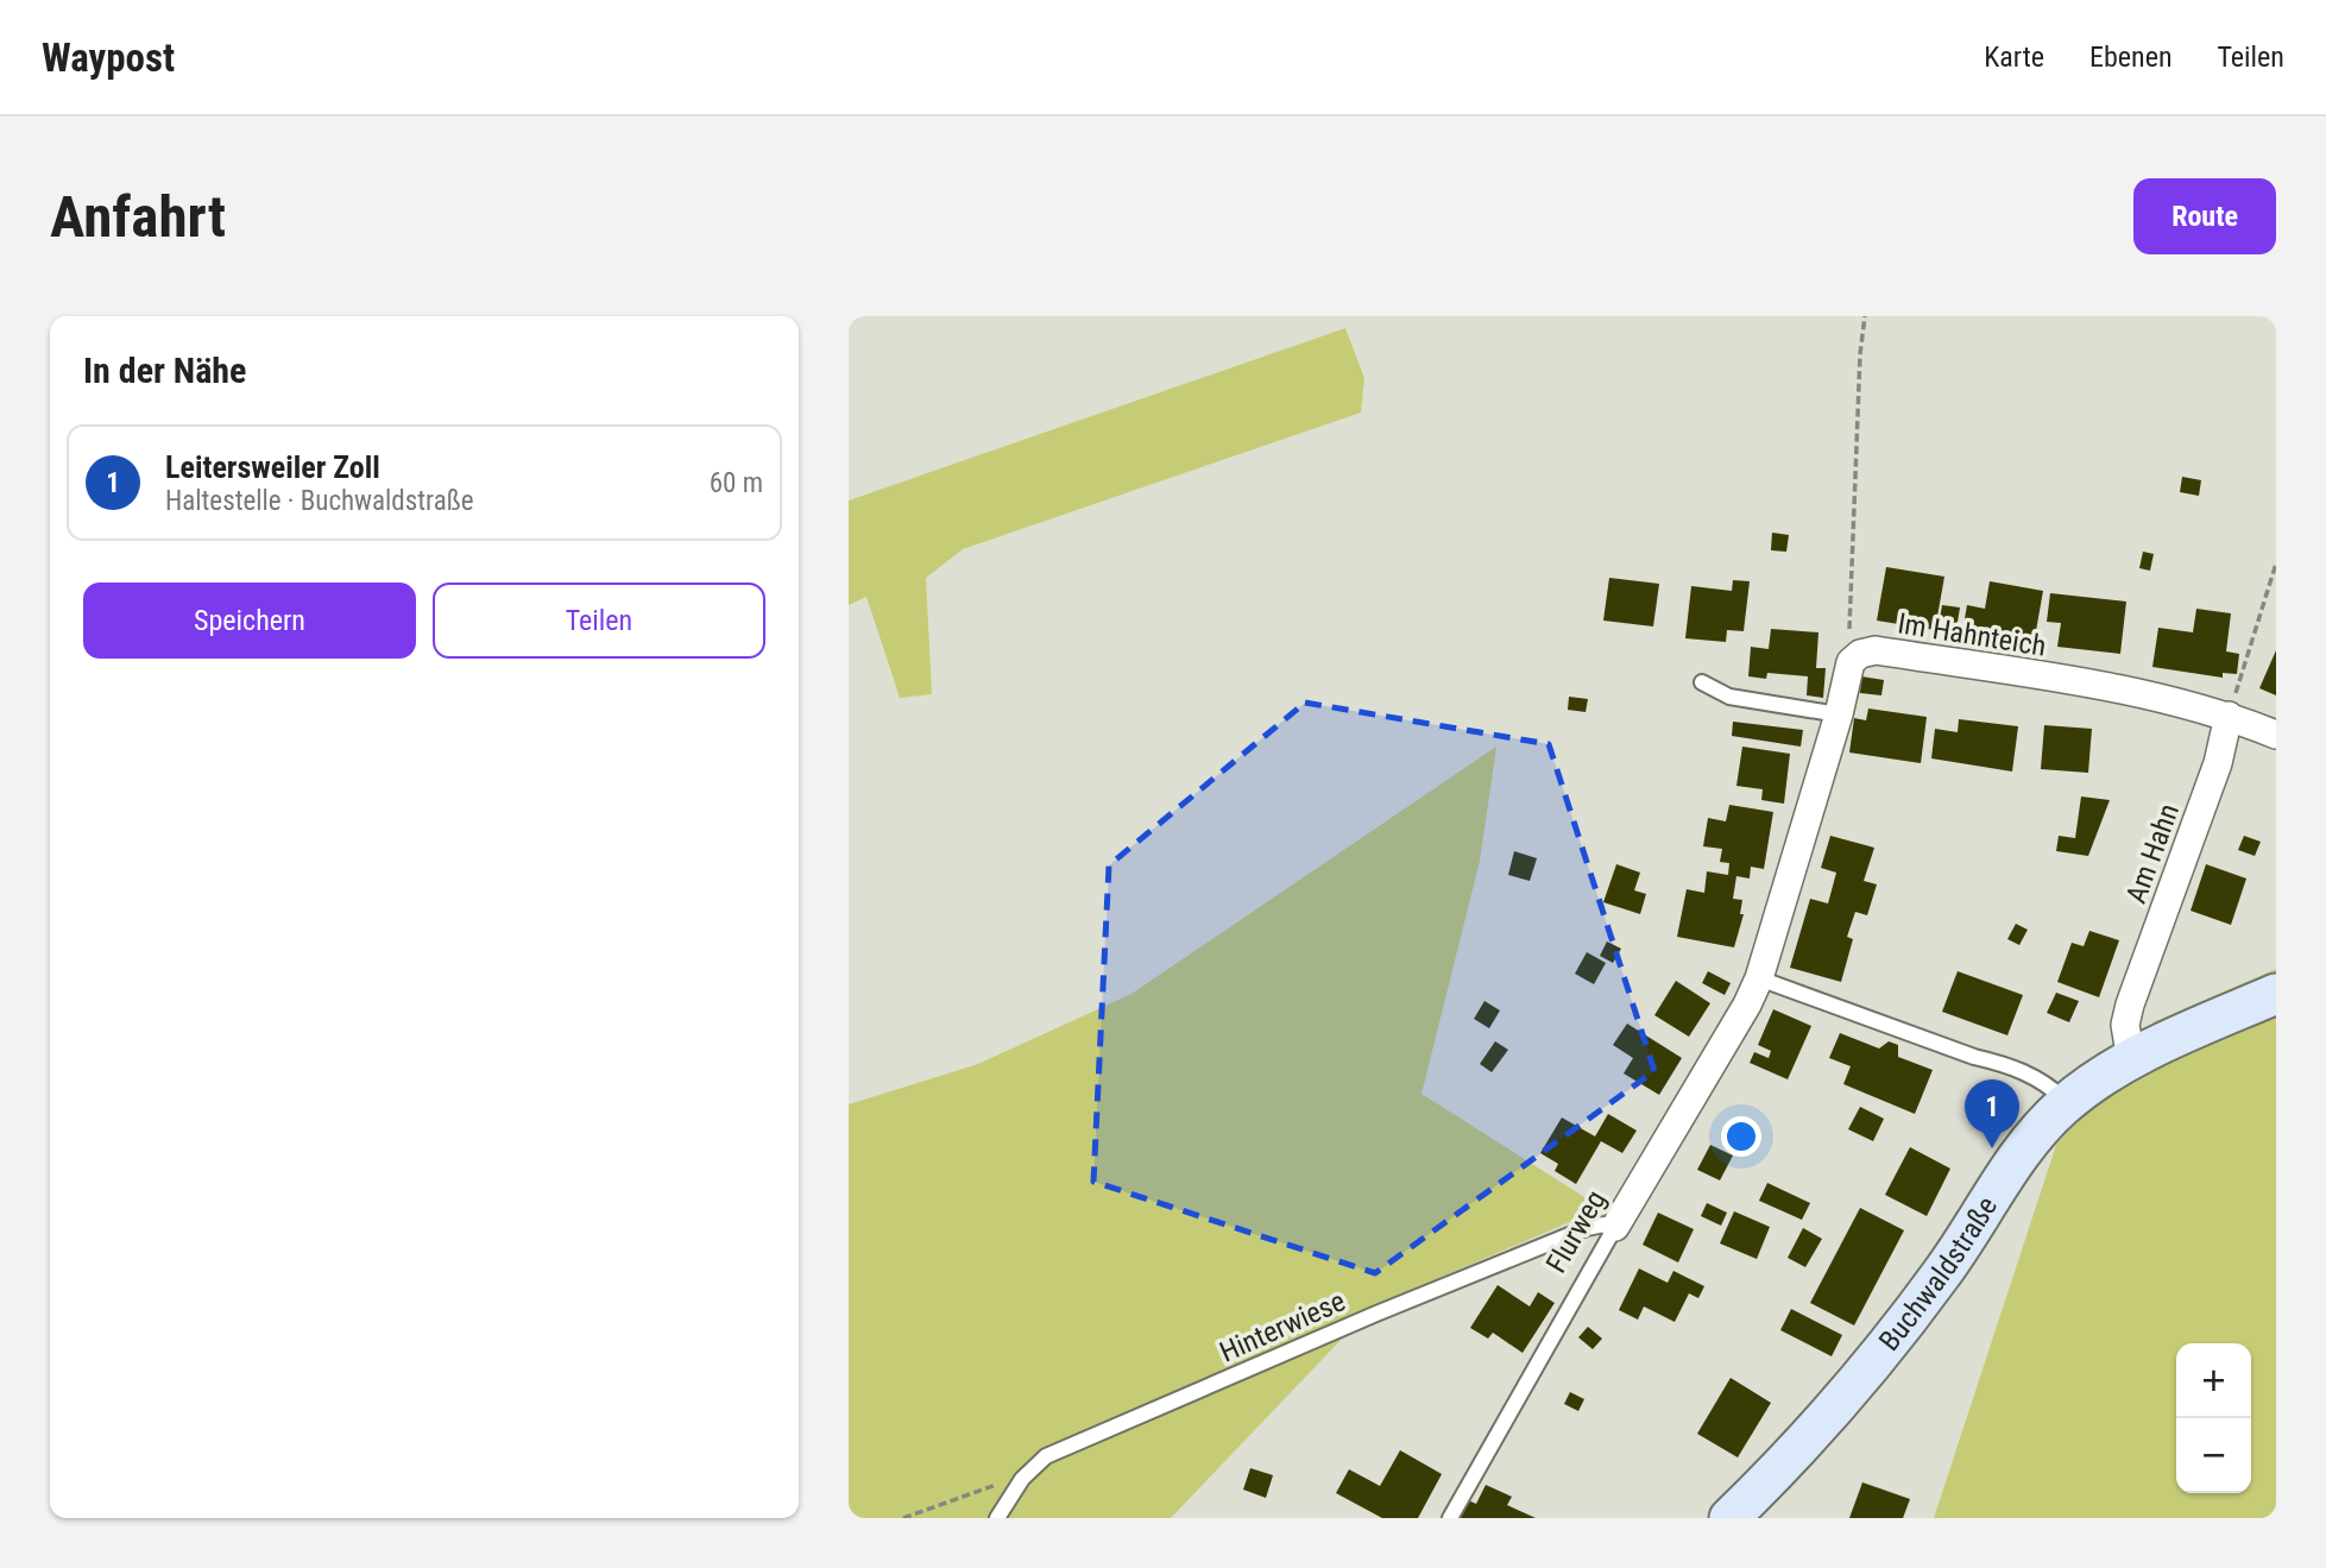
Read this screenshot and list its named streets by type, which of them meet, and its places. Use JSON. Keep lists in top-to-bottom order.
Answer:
{
  "streets": {
    "main road": ["Buchwaldstraße"],
    "street": ["Im Hahnteich", "Am Hahn", "Flurweg"],
    "lane": ["Hinterwiese"]
  },
  "crossings": [
    ["Im Hahnteich", "Am Hahn"],
    ["Im Hahnteich", "Flurweg"],
    ["Am Hahn", "Buchwaldstraße"],
    ["Flurweg", "Hinterwiese"]
  ],
  "page": {
    "header": "Waypost",
    "nav": ["Karte", "Ebenen", "Teilen"],
    "buttons": [
      "Route",
      ["Speichern", "Teilen"]
    ],
    "title": "Anfahrt",
    "heading": "In der Nähe",
    "list": [
      {
        "mark": "1",
        "name": "Leitersweiler Zoll",
        "note": "Haltestelle · Buchwaldstraße",
        "value": "60 m"
      }
    ],
    "pins": "1",
    "map_buttons": ["+", "−"]
  }
}
